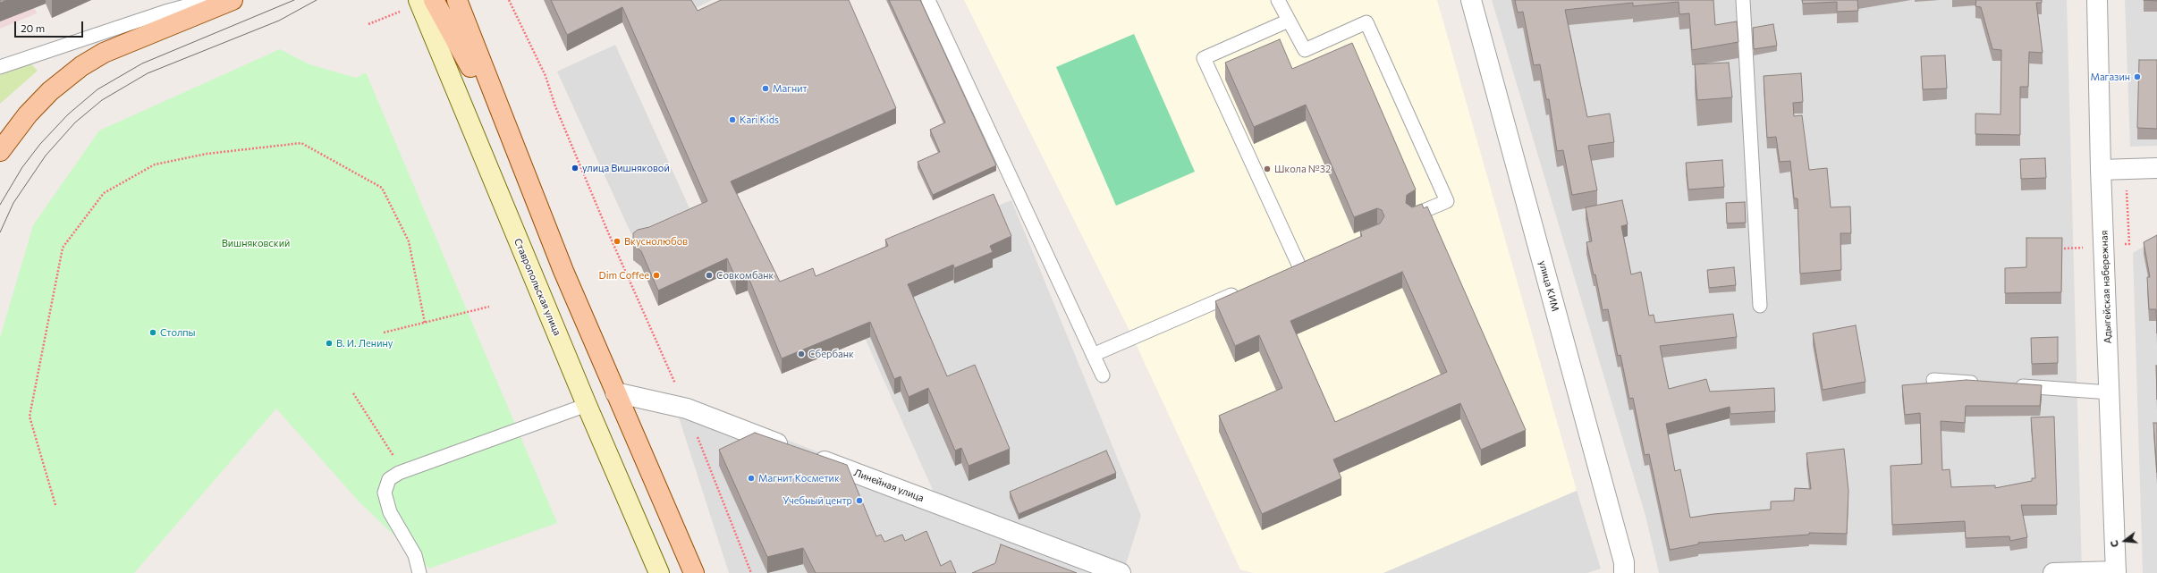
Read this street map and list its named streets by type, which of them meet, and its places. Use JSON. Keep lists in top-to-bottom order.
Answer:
{
  "streets": {
    "main road": ["Ставропольская улица"],
    "street": ["улица КИМ", "Адыгейская набережная", "Линейная улица"]
  },
  "parks": ["Вишняковский"],
  "places": [
    "Магазин",
    "Магнит",
    "Kari Kids",
    "улица Вишняковой",
    "Школа №32",
    "Вкуснолюбов",
    "Dim Coffee",
    "Совкомбанк",
    "Столпы",
    "В. И. Ленину",
    "Сбербанк",
    "Магнит Косметик",
    "Учебный центр"
  ],
  "scale_bar": "20 m",
  "north": "left"
}
